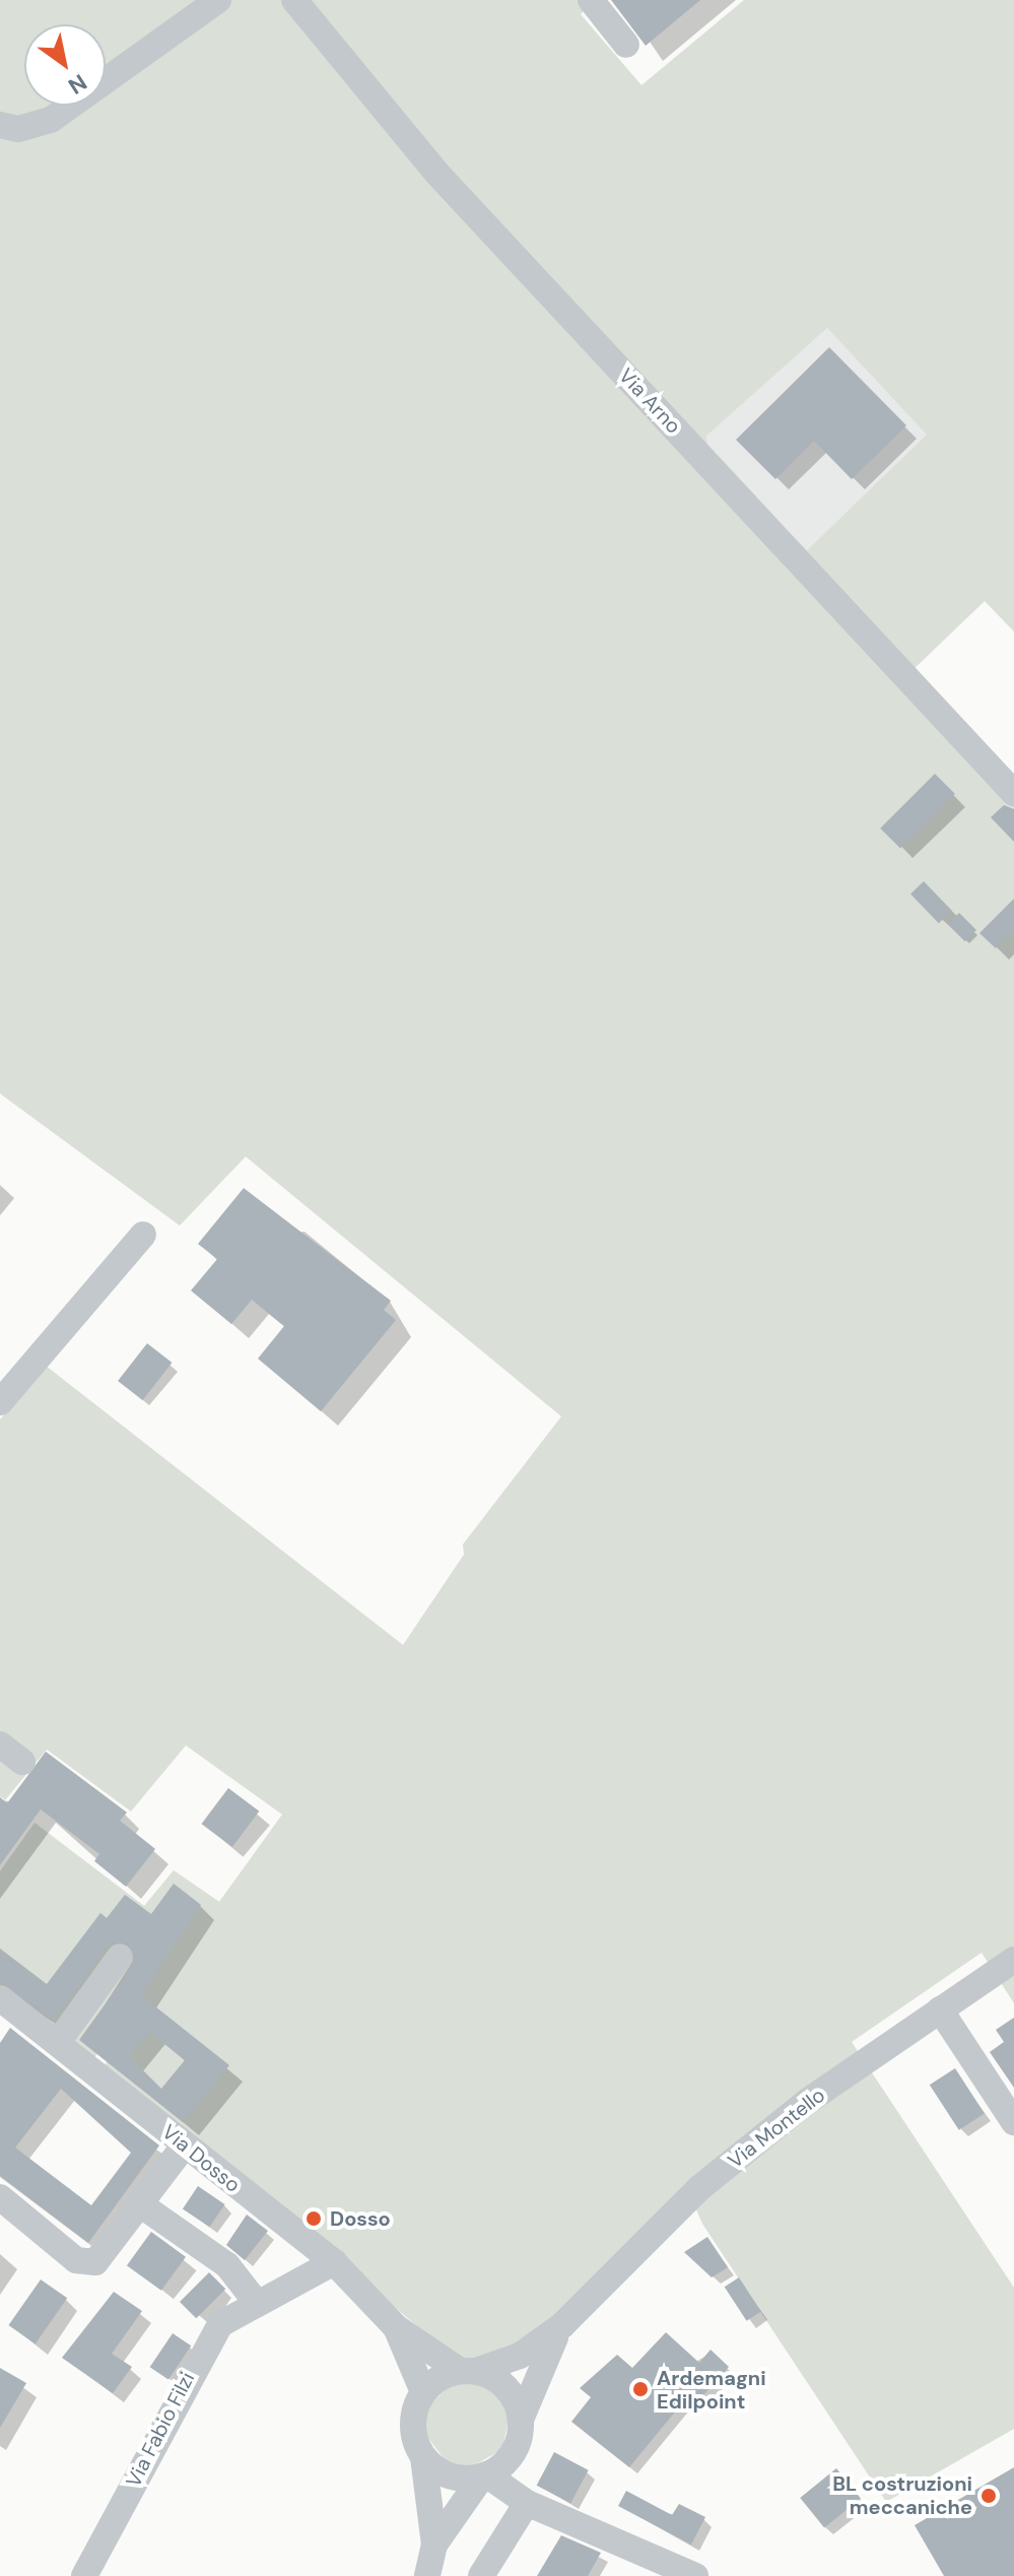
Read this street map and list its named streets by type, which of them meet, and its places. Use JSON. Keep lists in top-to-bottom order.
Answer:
{
  "streets": {
    "street": [
      "Via Arno",
      "Via Montello",
      "Via Dosso",
      "Via Fabio Filzi"
    ]
  },
  "crossings": [
    ["Via Montello", "Via Dosso"],
    ["Via Dosso", "Via Fabio Filzi"]
  ],
  "places": ["Dosso", "Ardemagni Edilpoint", "BL costruzioni meccaniche"],
  "north": "bottom right"
}
